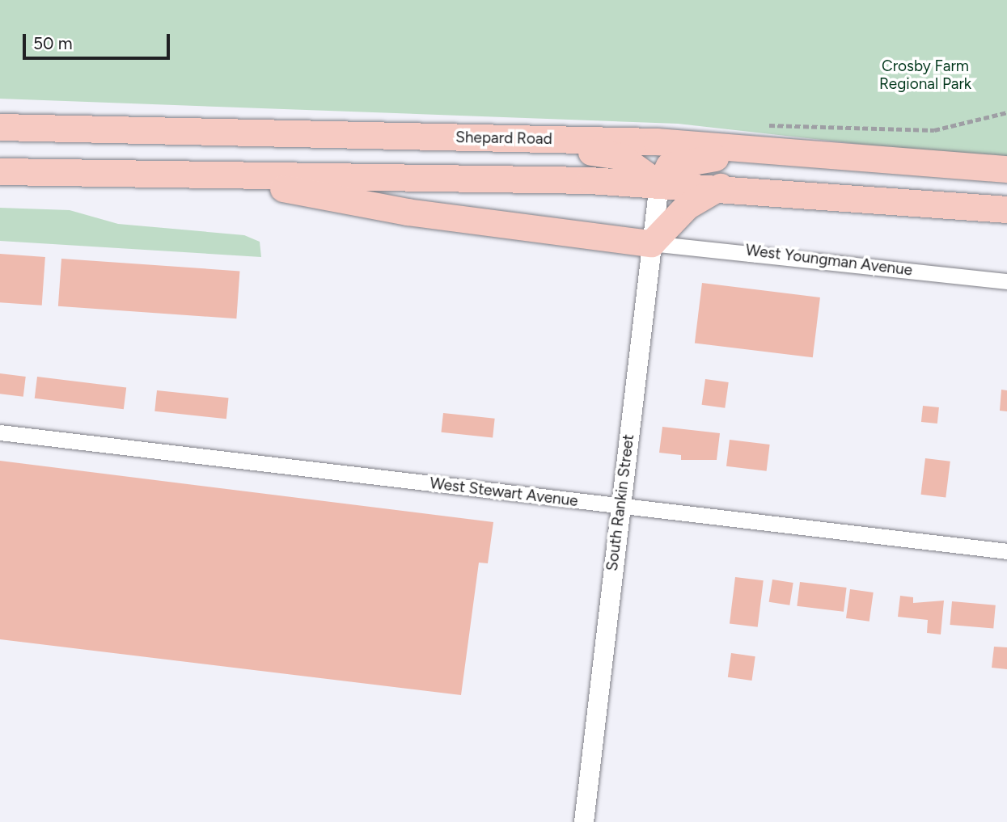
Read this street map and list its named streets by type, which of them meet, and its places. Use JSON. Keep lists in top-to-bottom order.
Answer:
{
  "streets": {
    "highway": ["Shepard Road"],
    "street": ["West Youngman Avenue", "West Stewart Avenue", "South Rankin Street"]
  },
  "crossings": [
    ["West Youngman Avenue", "South Rankin Street"],
    ["West Stewart Avenue", "South Rankin Street"]
  ],
  "parks": ["Crosby Farm Regional Park"],
  "scale_bar": "50 m"
}
